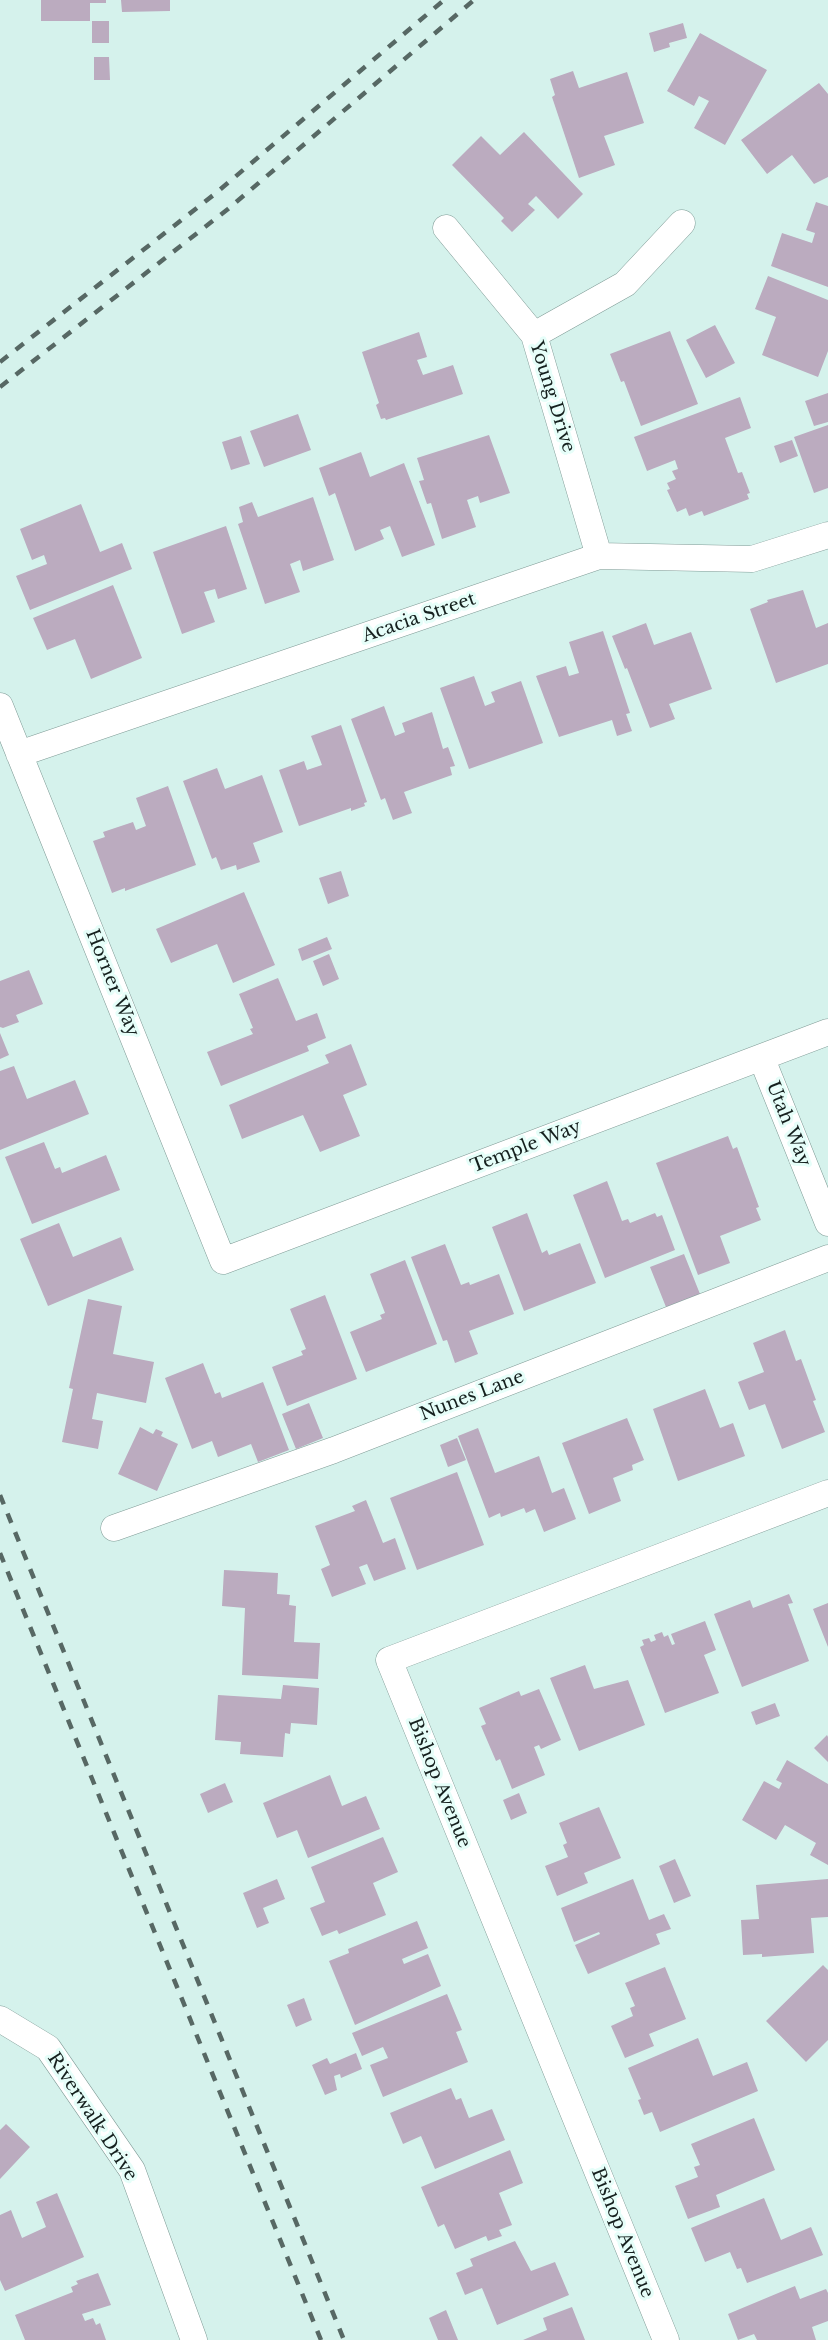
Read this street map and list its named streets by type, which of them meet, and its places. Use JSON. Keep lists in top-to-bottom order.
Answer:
{
  "streets": {
    "street": [
      "Young Drive",
      "Acacia Street",
      "Horner Way",
      "Utah Way",
      "Temple Way",
      "Nunes Lane",
      "Bishop Avenue",
      "Riverwalk Drive"
    ]
  },
  "crossings": [
    ["Young Drive", "Acacia Street"],
    ["Acacia Street", "Horner Way"],
    ["Horner Way", "Temple Way"],
    ["Utah Way", "Temple Way"]
  ]
}
